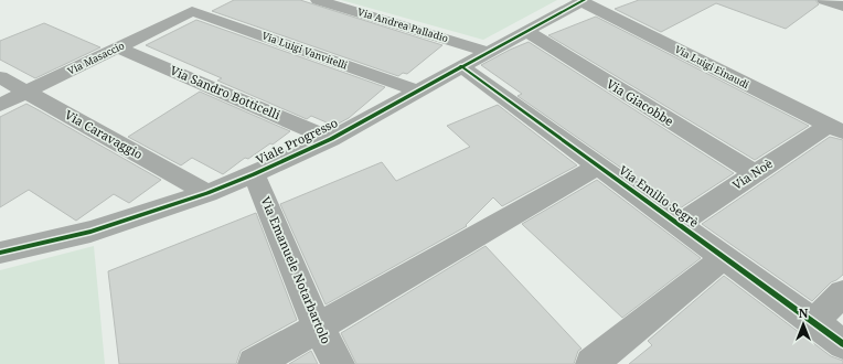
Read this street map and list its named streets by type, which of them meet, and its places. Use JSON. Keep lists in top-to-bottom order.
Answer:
{
  "streets": {
    "street": [
      "Via Andrea Palladio",
      "Via Luigi Vanvitelli",
      "Via Masaccio",
      "Via Luigi Einaudi",
      "Via Sandro Botticelli",
      "Via Giacobbe",
      "Via Caravaggio",
      "Viale Progresso",
      "Via Noè",
      "Via Emilio Segrè",
      "Via Emanuele Notarbartolo"
    ]
  },
  "crossings": [
    ["Via Andrea Palladio", "Viale Progresso"],
    ["Via Luigi Vanvitelli", "Via Masaccio"],
    ["Via Luigi Vanvitelli", "Viale Progresso"],
    ["Via Masaccio", "Via Sandro Botticelli"],
    ["Via Masaccio", "Via Caravaggio"],
    ["Via Luigi Einaudi", "Viale Progresso"],
    ["Via Luigi Einaudi", "Via Noè"],
    ["Via Sandro Botticelli", "Viale Progresso"],
    ["Via Giacobbe", "Viale Progresso"],
    ["Via Giacobbe", "Via Noè"],
    ["Via Caravaggio", "Viale Progresso"],
    ["Viale Progresso", "Via Emilio Segrè"],
    ["Viale Progresso", "Via Emanuele Notarbartolo"],
    ["Via Noè", "Via Emilio Segrè"]
  ],
  "north": "top"
}
